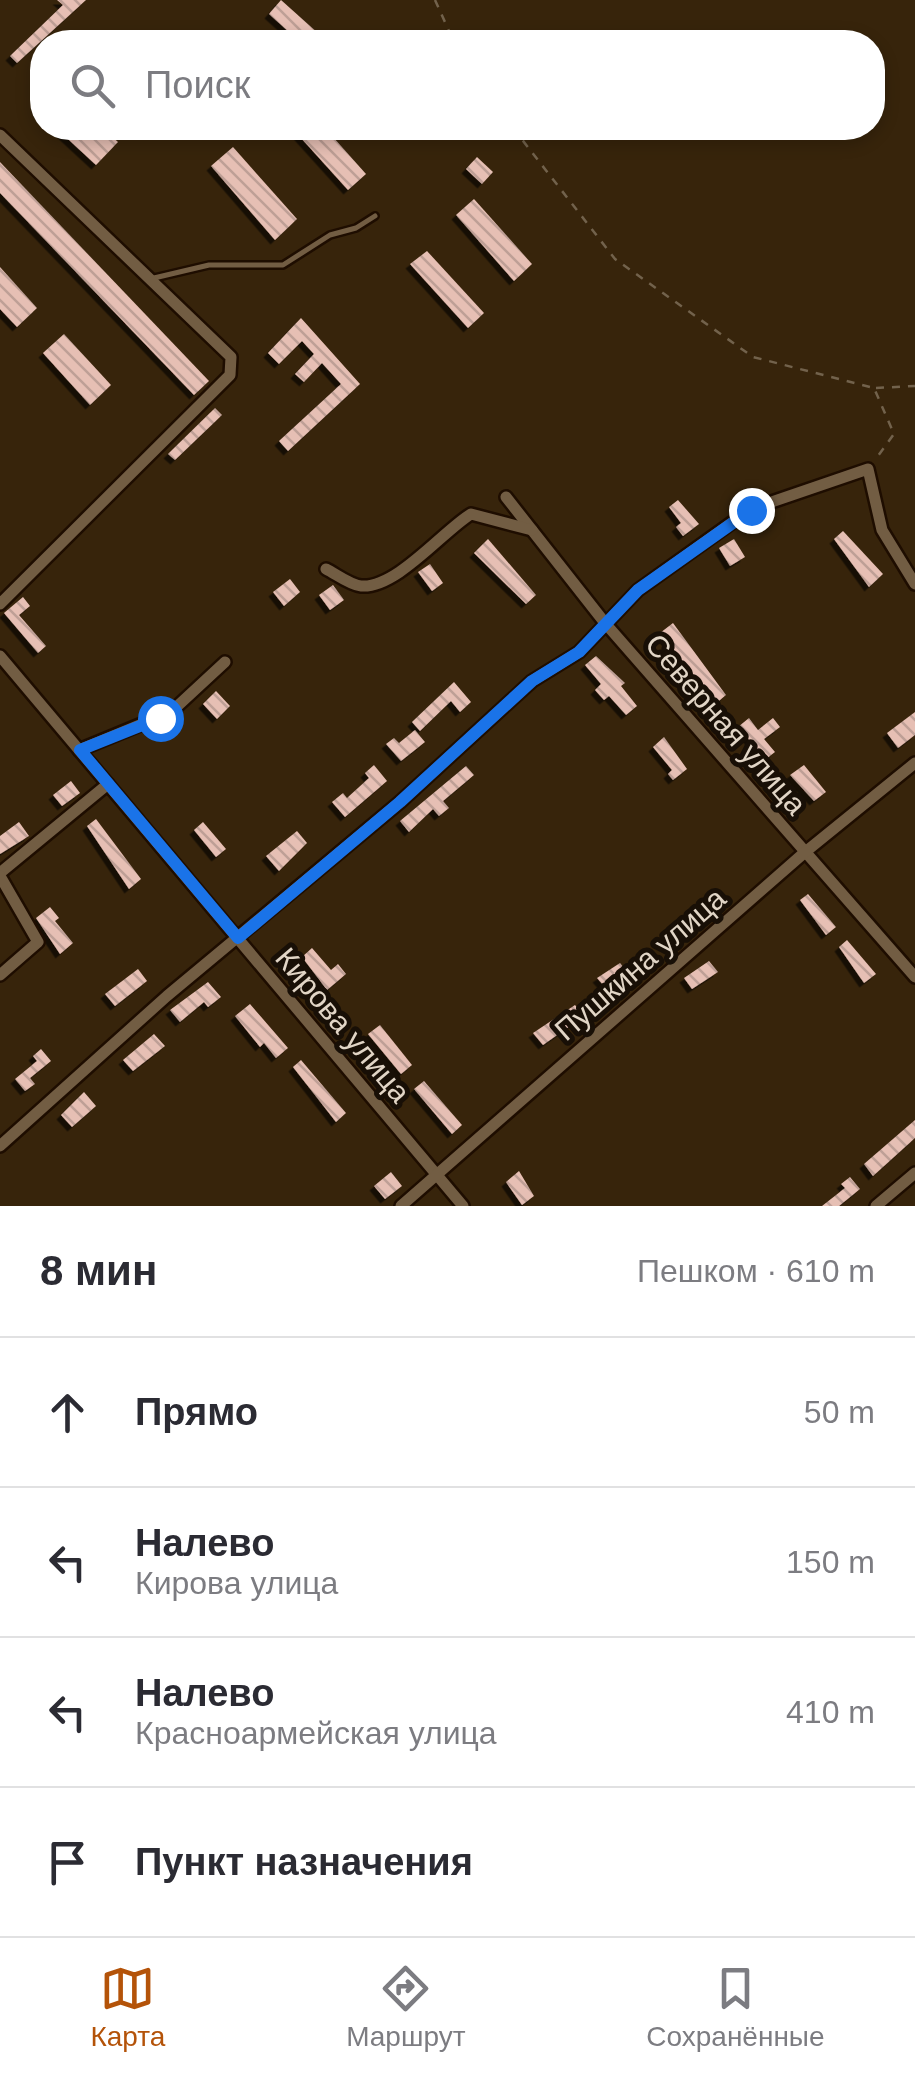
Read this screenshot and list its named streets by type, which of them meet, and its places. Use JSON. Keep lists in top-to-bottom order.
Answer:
{
  "streets": {
    "street": ["Северная улица", "Пушкина улица", "Кирова улица"]
  },
  "crossings": [
    ["Северная улица", "Пушкина улица"],
    ["Пушкина улица", "Кирова улица"]
  ],
  "page": {
    "search": "Поиск",
    "heading": ["8 мин", "Пешком · 610 m"],
    "list": [
      ["Прямо", "50 m"],
      ["Налево", "Кирова улица", "150 m"],
      ["Налево", "Красноармейская улица", "410 m"],
      "Пункт назначения"
    ],
    "nav": ["Карта", "Маршрут", "Сохранённые"]
  }
}
